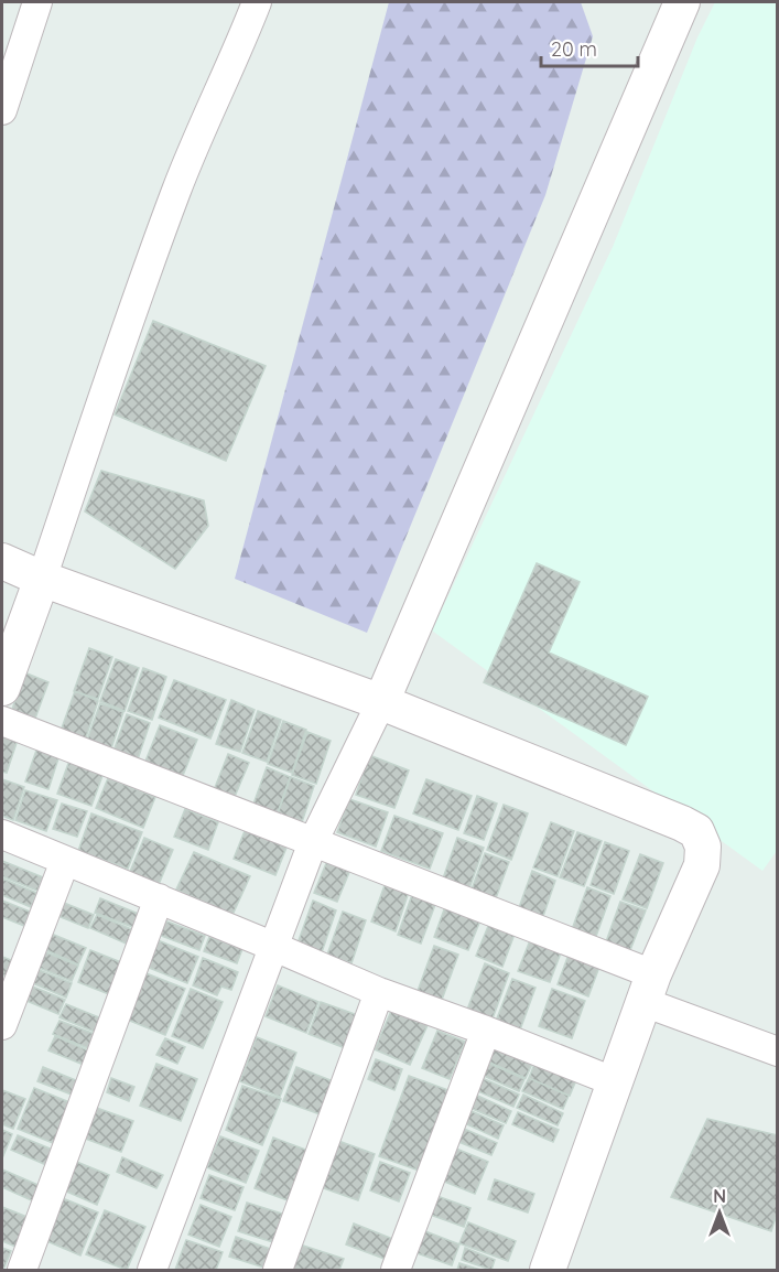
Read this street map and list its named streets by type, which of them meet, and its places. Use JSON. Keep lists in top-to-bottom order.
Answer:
{
  "scale_bar": "20 m",
  "north": "top"
}
